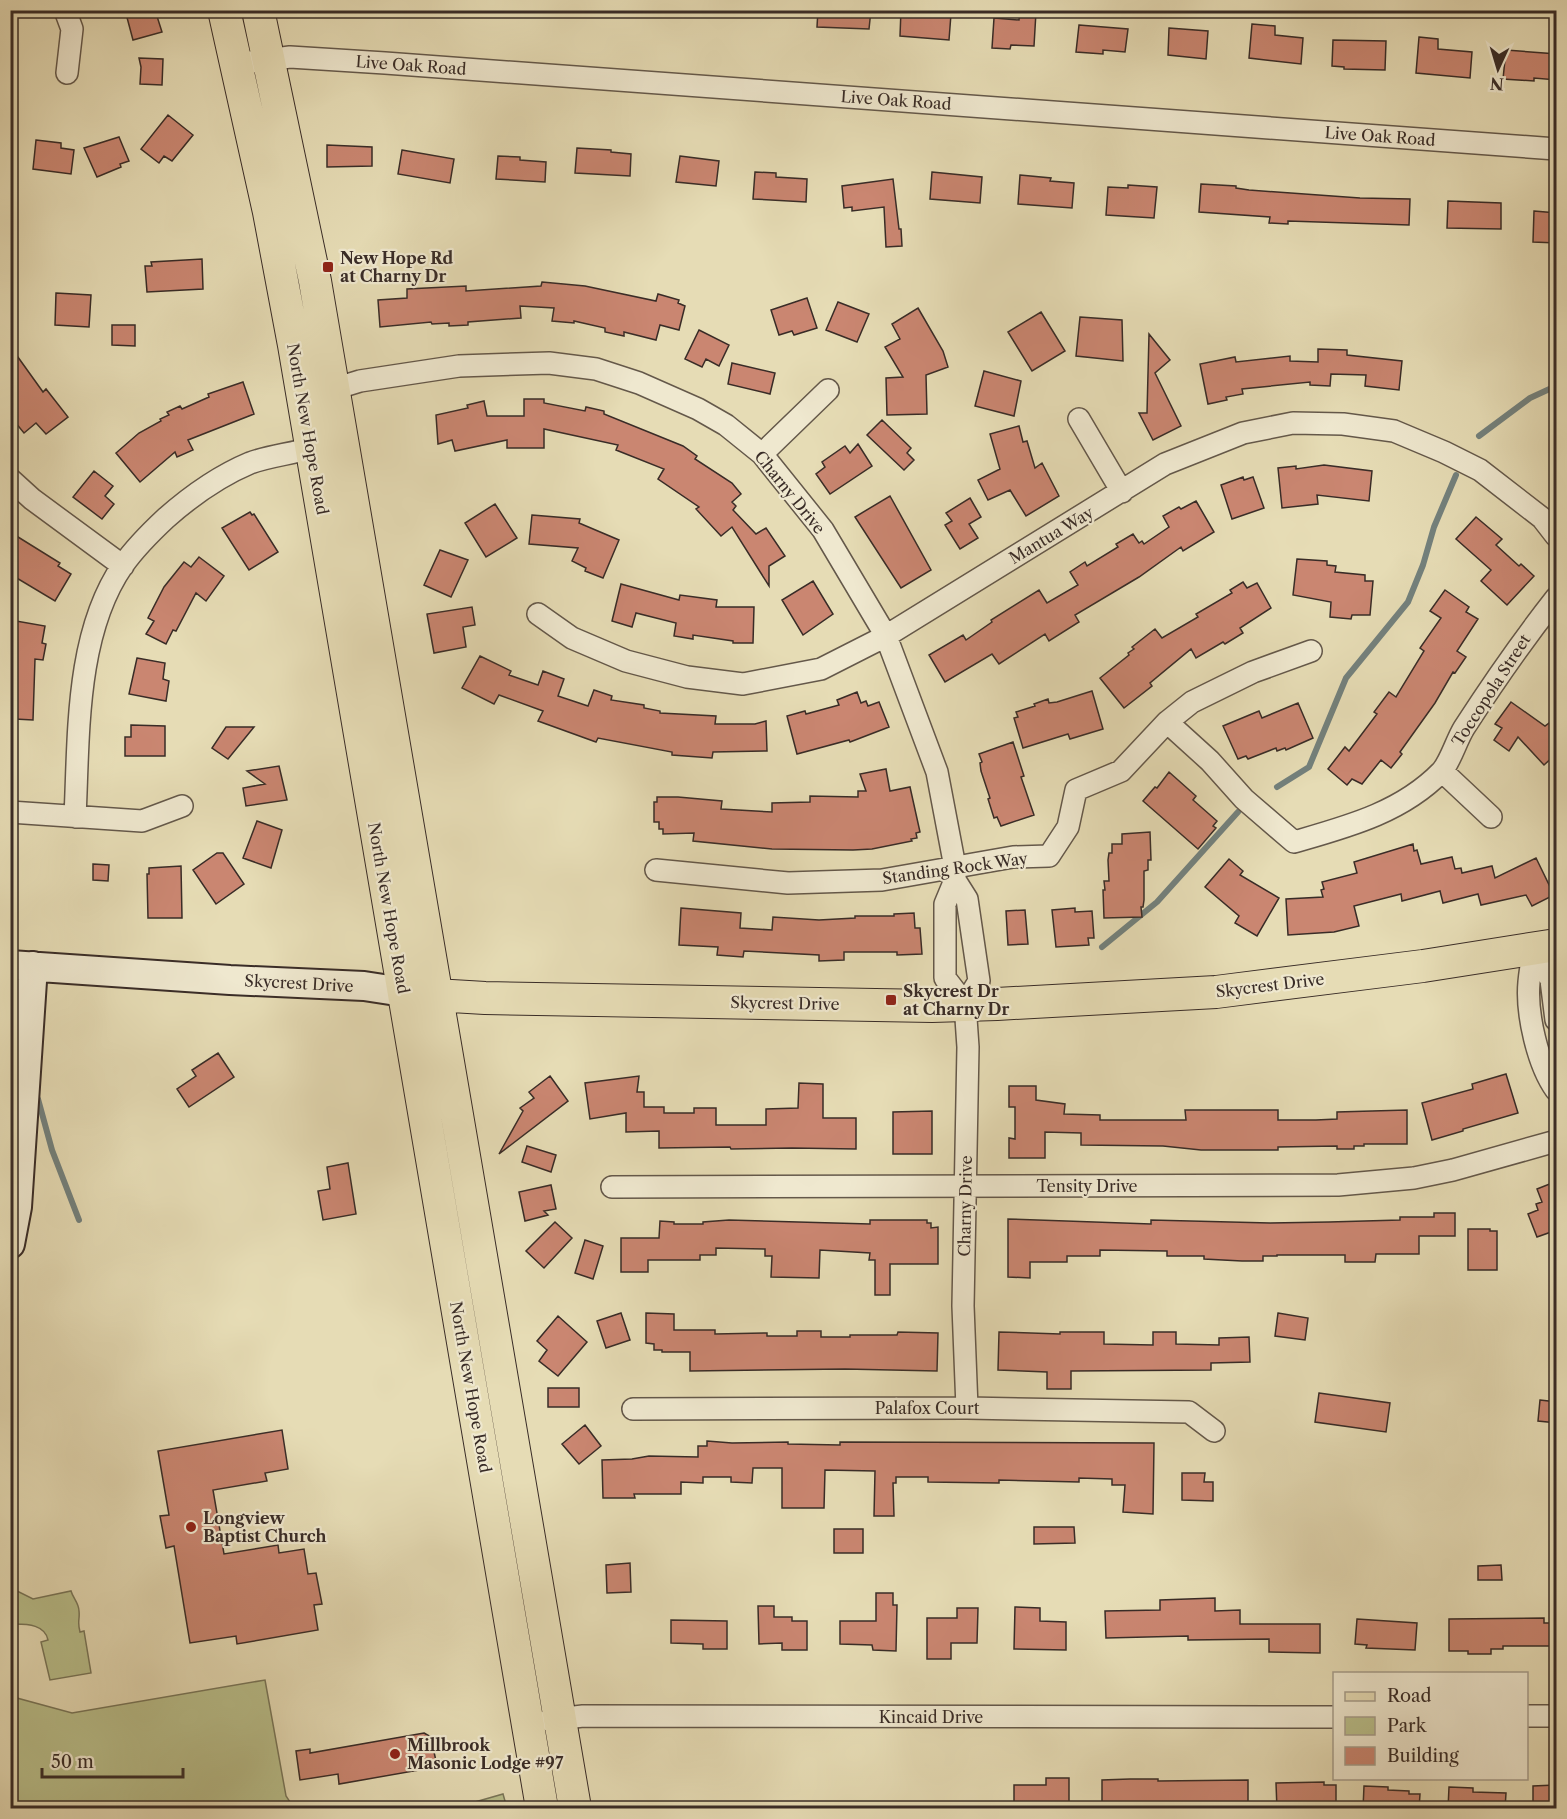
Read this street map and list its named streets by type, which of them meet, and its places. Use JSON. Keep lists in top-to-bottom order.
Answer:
{
  "streets": {
    "main road": ["North New Hope Road", "Skycrest Drive"],
    "street": [
      "Live Oak Road",
      "Charny Drive",
      "Mantua Way",
      "Toccopola Street",
      "Standing Rock Way",
      "Tensity Drive",
      "Palafox Court",
      "Kincaid Drive"
    ]
  },
  "crossings": [
    ["Live Oak Road", "North New Hope Road"],
    ["North New Hope Road", "Charny Drive"],
    ["North New Hope Road", "Skycrest Drive"],
    ["North New Hope Road", "Kincaid Drive"],
    ["Charny Drive", "Mantua Way"],
    ["Charny Drive", "Standing Rock Way"],
    ["Charny Drive", "Skycrest Drive"],
    ["Charny Drive", "Tensity Drive"],
    ["Charny Drive", "Palafox Court"],
    ["Toccopola Street", "Standing Rock Way"]
  ],
  "places": {
    "transit": ["New Hope Rd at Charny Dr", "Skycrest Dr at Charny Dr"],
    "other": ["Longview Baptist Church", "Millbrook Masonic Lodge #97"]
  },
  "legend": ["Road", "Park", "Building"],
  "scale_bar": "50 m",
  "north": "bottom"
}
